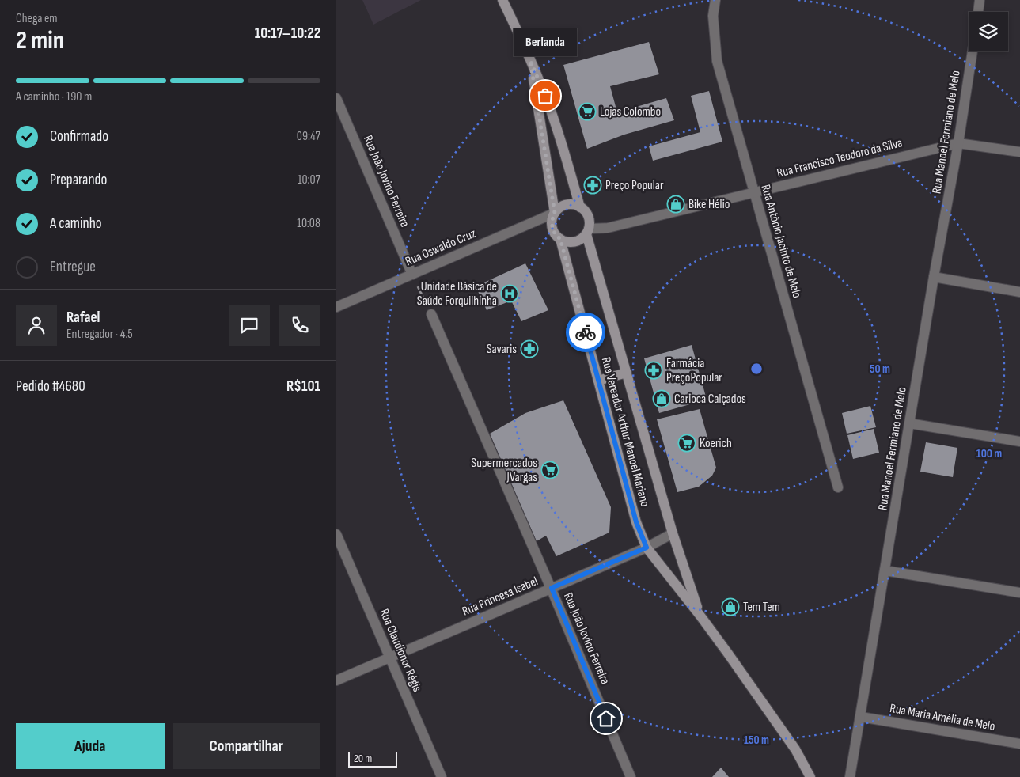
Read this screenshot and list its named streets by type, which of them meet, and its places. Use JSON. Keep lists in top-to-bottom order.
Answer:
{
  "streets": {
    "main road": ["Rua Vereador Arthur Manoel Mariano"],
    "street": [
      "Rua Manoel Fermiano de Melo",
      "Rua Francisco Teodoro da Silva",
      "Rua João Jovino Ferreira",
      "Rua Antônio Jacinto de Melo",
      "Rua Oswaldo Cruz",
      "Rua Princesa Isabel",
      "Rua Claudionor Régis",
      "Rua Maria Amélia de Melo"
    ]
  },
  "crossings": [
    ["Rua Manoel Fermiano de Melo", "Rua Francisco Teodoro da Silva"],
    ["Rua Manoel Fermiano de Melo", "Rua Maria Amélia de Melo"],
    ["Rua Francisco Teodoro da Silva", "Rua Antônio Jacinto de Melo"],
    ["Rua Francisco Teodoro da Silva", "Rua Oswaldo Cruz"],
    ["Rua Francisco Teodoro da Silva", "Rua Vereador Arthur Manoel Mariano"],
    ["Rua João Jovino Ferreira", "Rua Oswaldo Cruz"],
    ["Rua João Jovino Ferreira", "Rua Princesa Isabel"],
    ["Rua Oswaldo Cruz", "Rua Vereador Arthur Manoel Mariano"],
    ["Rua Vereador Arthur Manoel Mariano", "Rua Princesa Isabel"],
    ["Rua Princesa Isabel", "Rua Claudionor Régis"]
  ],
  "places": {
    "other": ["Berlanda"],
    "supermarket": ["Lojas Colombo", "Koerich", "Supermercados JVargas"],
    "pharmacy": ["Preço Popular", "Savaris", "Farmácia PreçoPopular"],
    "shop": ["Bike Hélio", "Carioca Calçados", "Tem Tem"],
    "hospital": ["Unidade Básica de Saúde Forquilhinha"]
  },
  "scale_bar": "20 m",
  "page": {
    "heading": ["2 min", "Chega em", "10:17–10:22"],
    "panel": [
      "Rafael",
      "Entregador · 4.5",
      "Pedido #4680",
      "R$101"
    ],
    "bubble": "Berlanda",
    "bar": "A caminho · 190 m",
    "list": [
      ["Confirmado", "09:47"],
      ["Preparando", "10:07"],
      ["A caminho", "10:08"],
      "Entregue"
    ],
    "buttons": ["Ajuda", "Compartilhar"],
    "scale": "20 m"
  },
  "rings": ["50 m", "100 m", "150 m"]
}
